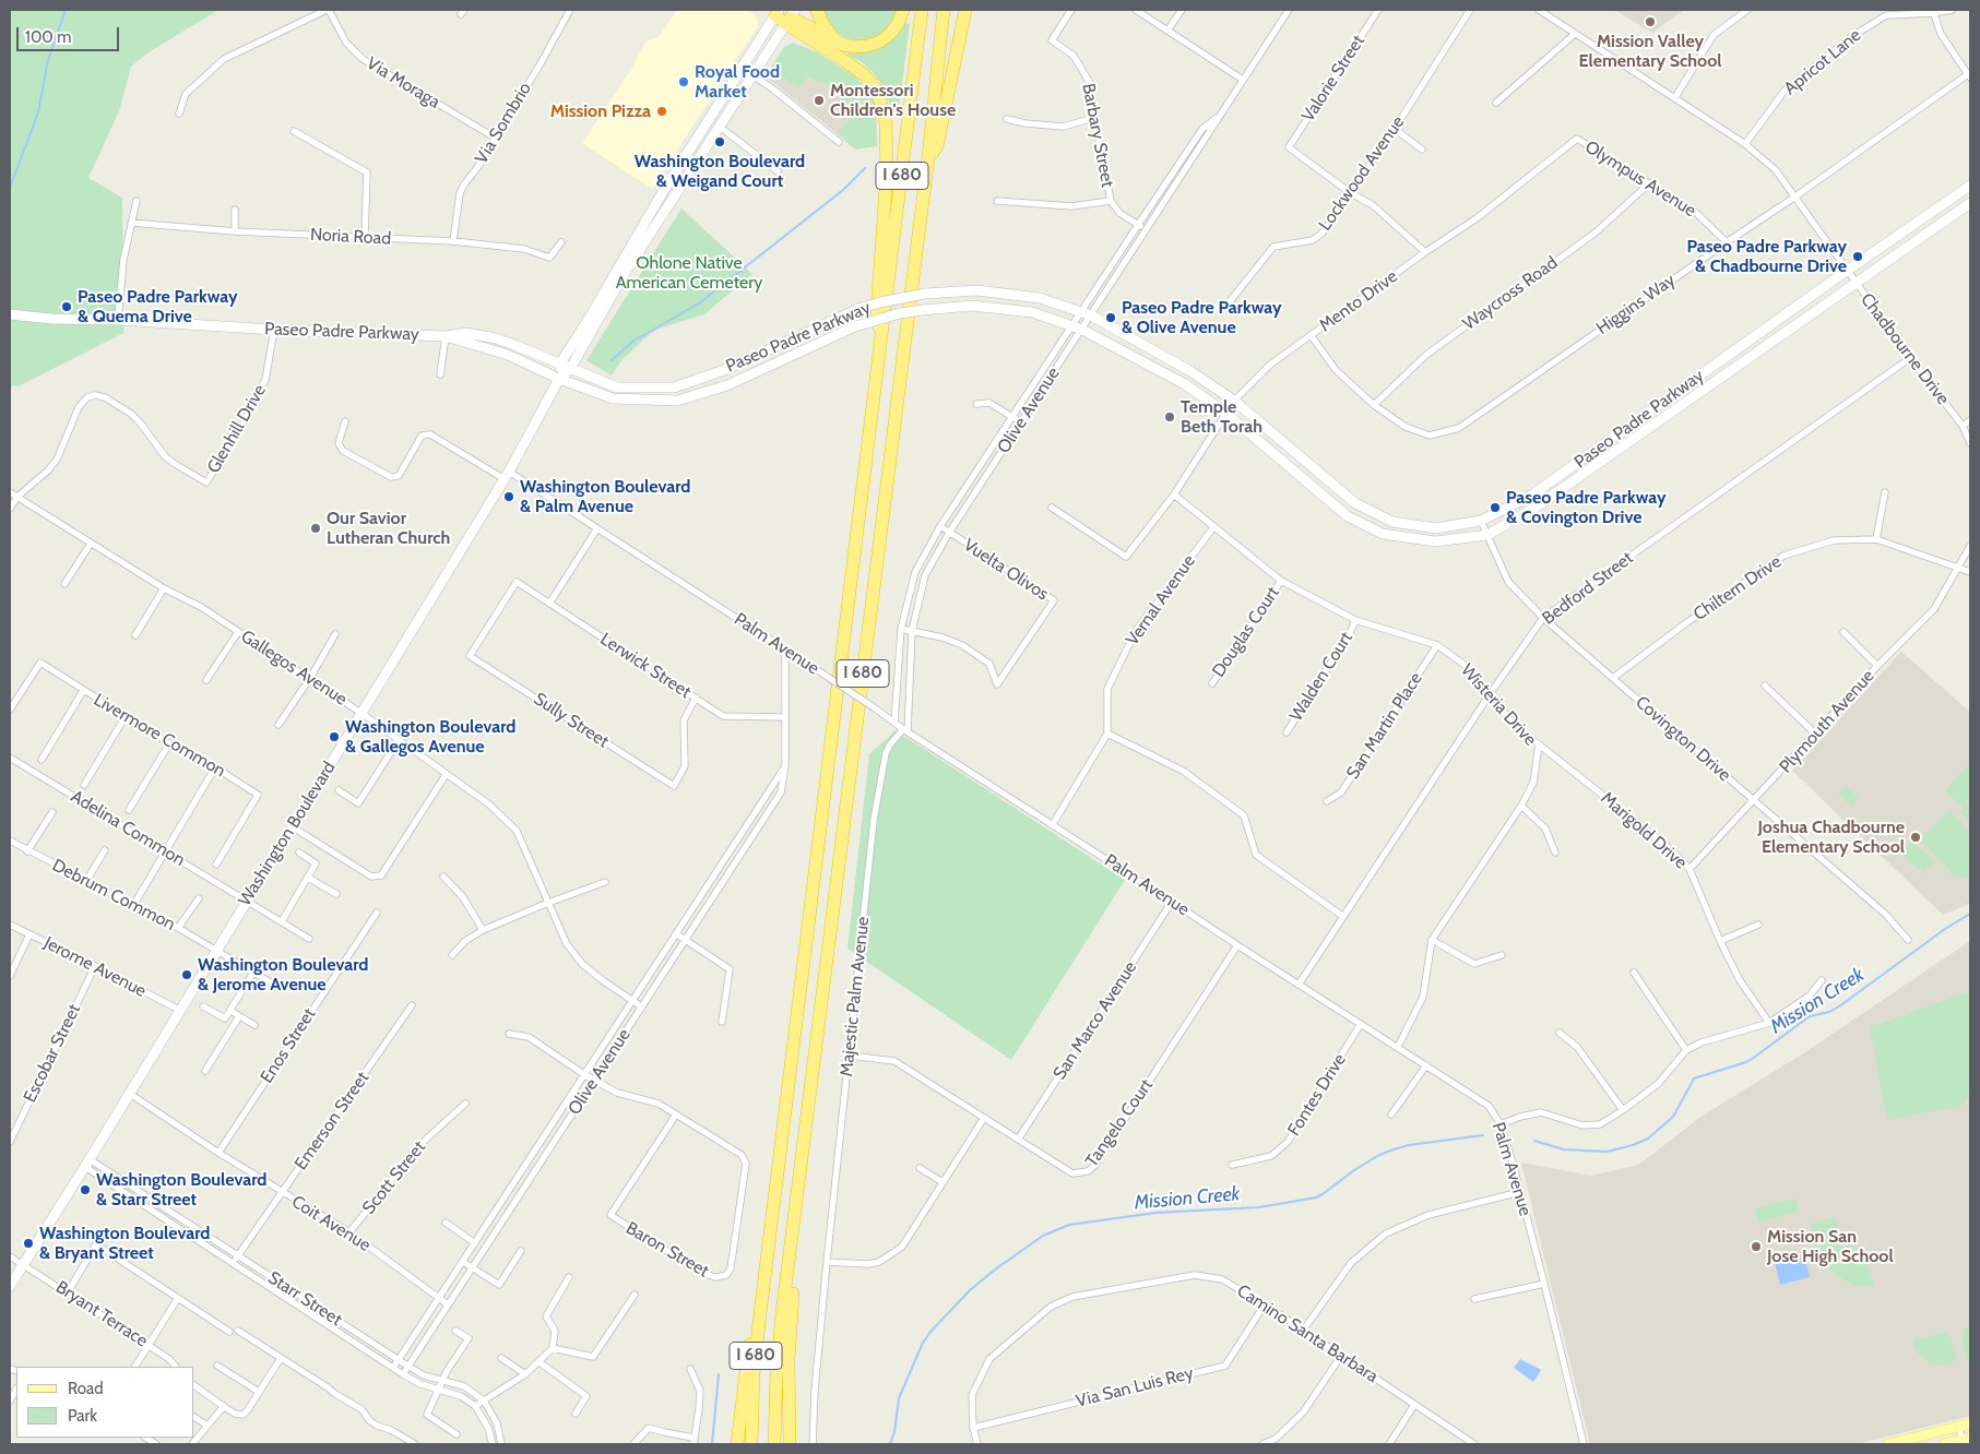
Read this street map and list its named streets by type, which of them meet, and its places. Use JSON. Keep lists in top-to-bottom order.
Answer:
{
  "streets": {
    "highway": ["I 680"],
    "main road": ["Paseo Padre Parkway", "Washington Boulevard"],
    "street": [
      "Apricot Lane",
      "Valorie Street",
      "Via Moraga",
      "Via Sombrio",
      "Barbary Street",
      "Lockwood Avenue",
      "Olympus Avenue",
      "Noria Road",
      "Waycross Road",
      "Mento Drive",
      "Higgins Way",
      "Chadbourne Drive",
      "Olive Avenue",
      "Glenhill Drive",
      "Vuelta Olivos",
      "Bedford Street",
      "Chiltern Drive",
      "Vernal Avenue",
      "Douglas Court",
      "Palm Avenue",
      "Lerwick Street",
      "Gallegos Avenue",
      "Walden Court",
      "Wisteria Drive",
      "Sully Street",
      "Plymouth Avenue",
      "San Martin Place",
      "Livermore Common",
      "Covington Drive",
      "Adelina Common",
      "Marigold Drive",
      "Debrum Common",
      "Jerome Avenue",
      "Majestic Palm Avenue",
      "San Marco Avenue",
      "Enos Street",
      "Escobar Street",
      "Fontes Drive",
      "Emerson Street",
      "Tangelo Court",
      "Scott Street",
      "Coit Avenue",
      "Baron Street",
      "Starr Street",
      "Bryant Terrace",
      "Camino Santa Barbara",
      "Via San Luis Rey"
    ]
  },
  "crossings": [
    ["Apricot Lane", "Chadbourne Drive"],
    ["Valorie Street", "Lockwood Avenue"],
    ["Via Moraga", "Via Sombrio"],
    ["Via Sombrio", "Noria Road"],
    ["Barbary Street", "Olive Avenue"],
    ["Olympus Avenue", "Waycross Road"],
    ["Olympus Avenue", "Mento Drive"],
    ["Olympus Avenue", "Higgins Way"],
    ["Waycross Road", "Higgins Way"],
    ["Mento Drive", "Higgins Way"],
    ["Mento Drive", "Paseo Padre Parkway"],
    ["Mento Drive", "Wisteria Drive"],
    ["Higgins Way", "Chadbourne Drive"],
    ["Paseo Padre Parkway", "Chadbourne Drive"],
    ["Paseo Padre Parkway", "Olive Avenue"],
    ["Paseo Padre Parkway", "Glenhill Drive"],
    ["Paseo Padre Parkway", "Covington Drive"],
    ["Paseo Padre Parkway", "Washington Boulevard"],
    ["Chadbourne Drive", "Bedford Street"],
    ["Olive Avenue", "Vuelta Olivos"],
    ["Olive Avenue", "Palm Avenue"],
    ["Olive Avenue", "Lerwick Street"],
    ["Olive Avenue", "Gallegos Avenue"],
    ["Olive Avenue", "Majestic Palm Avenue"],
    ["Olive Avenue", "Coit Avenue"],
    ["Olive Avenue", "Starr Street"],
    ["Glenhill Drive", "Gallegos Avenue"],
    ["Bedford Street", "Palm Avenue"],
    ["Bedford Street", "Wisteria Drive"],
    ["Bedford Street", "Covington Drive"],
    ["Chiltern Drive", "Plymouth Avenue"],
    ["Chiltern Drive", "Covington Drive"],
    ["Vernal Avenue", "Wisteria Drive"],
    ["Douglas Court", "Wisteria Drive"],
    ["Palm Avenue", "Wisteria Drive"],
    ["Palm Avenue", "Washington Boulevard"],
    ["Palm Avenue", "Majestic Palm Avenue"],
    ["Palm Avenue", "San Marco Avenue"],
    ["Palm Avenue", "Fontes Drive"],
    ["Palm Avenue", "Tangelo Court"],
    ["Lerwick Street", "Sully Street"],
    ["Gallegos Avenue", "Washington Boulevard"],
    ["Walden Court", "Wisteria Drive"],
    ["Wisteria Drive", "San Martin Place"],
    ["Wisteria Drive", "Marigold Drive"],
    ["Plymouth Avenue", "Covington Drive"],
    ["Plymouth Avenue", "Marigold Drive"],
    ["Adelina Common", "Washington Boulevard"],
    ["Washington Boulevard", "Debrum Common"],
    ["Washington Boulevard", "Jerome Avenue"],
    ["Washington Boulevard", "Coit Avenue"],
    ["Washington Boulevard", "Starr Street"],
    ["Washington Boulevard", "Bryant Terrace"],
    ["Jerome Avenue", "Escobar Street"],
    ["Majestic Palm Avenue", "Tangelo Court"],
    ["San Marco Avenue", "Tangelo Court"],
    ["Enos Street", "Coit Avenue"],
    ["Emerson Street", "Coit Avenue"],
    ["Emerson Street", "Starr Street"],
    ["Scott Street", "Coit Avenue"],
    ["Camino Santa Barbara", "Via San Luis Rey"]
  ],
  "water": ["Mission Creek"],
  "parks": ["Ohlone Native American Cemetery"],
  "places": [
    "Mission Valley Elementary School",
    "Royal Food Market",
    "Montessori Children's House",
    "Mission Pizza",
    "Washington Boulevard & Weigand Court",
    "Paseo Padre Parkway & Chadbourne Drive",
    "Paseo Padre Parkway & Quema Drive",
    "Paseo Padre Parkway & Olive Avenue",
    "Temple Beth Torah",
    "Washington Boulevard & Palm Avenue",
    "Paseo Padre Parkway & Covington Drive",
    "Our Savior Lutheran Church",
    "Washington Boulevard & Gallegos Avenue",
    "Joshua Chadbourne Elementary School",
    "Washington Boulevard & Jerome Avenue",
    "Washington Boulevard & Starr Street",
    "Washington Boulevard & Bryant Street",
    "Mission San Jose High School"
  ],
  "legend": ["Road", "Park"],
  "scale_bar": "100 m"
}
